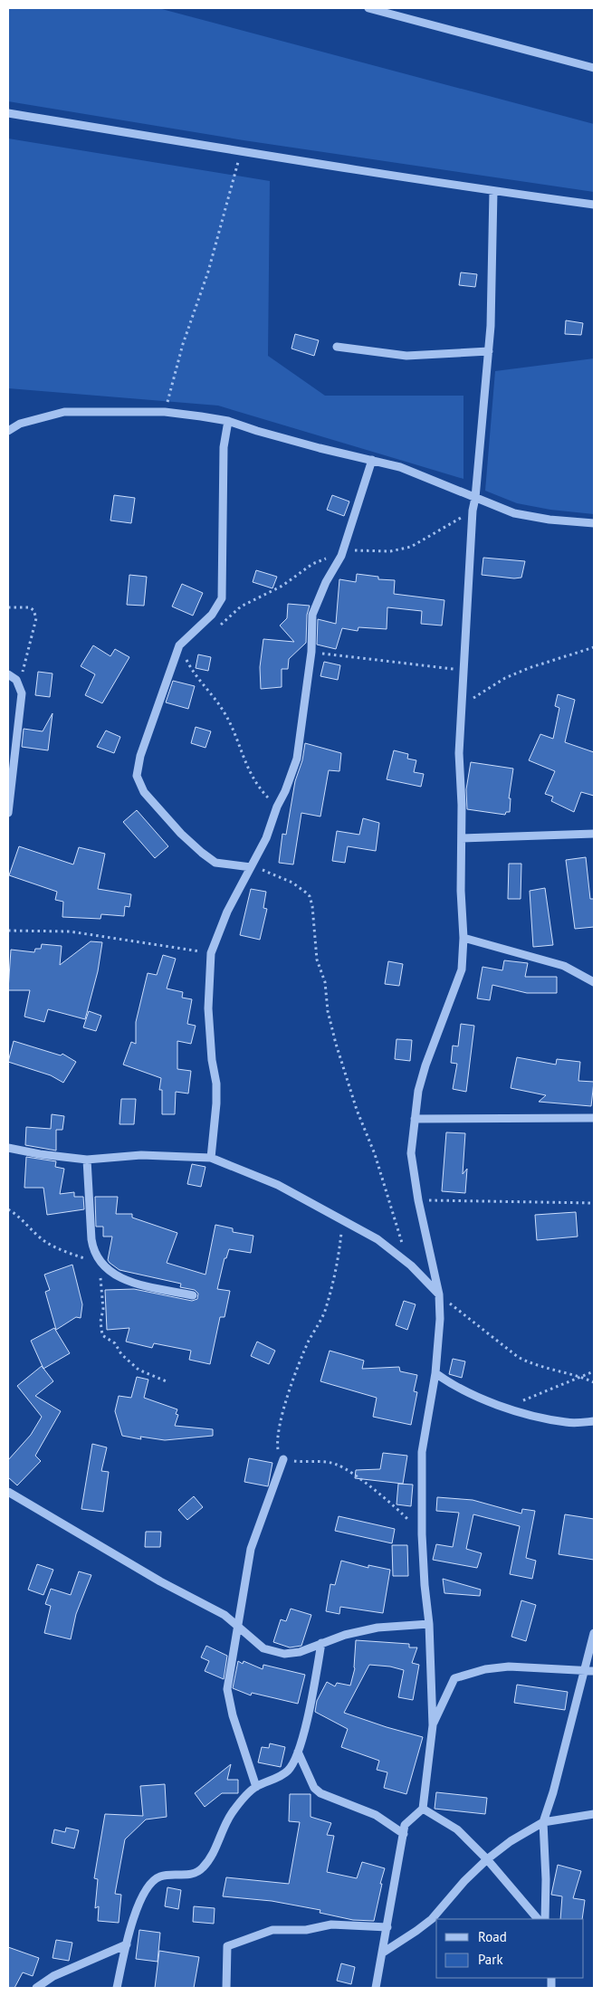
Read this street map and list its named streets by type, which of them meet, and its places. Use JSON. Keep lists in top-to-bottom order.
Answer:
{
  "legend": ["Road", "Park"]
}
